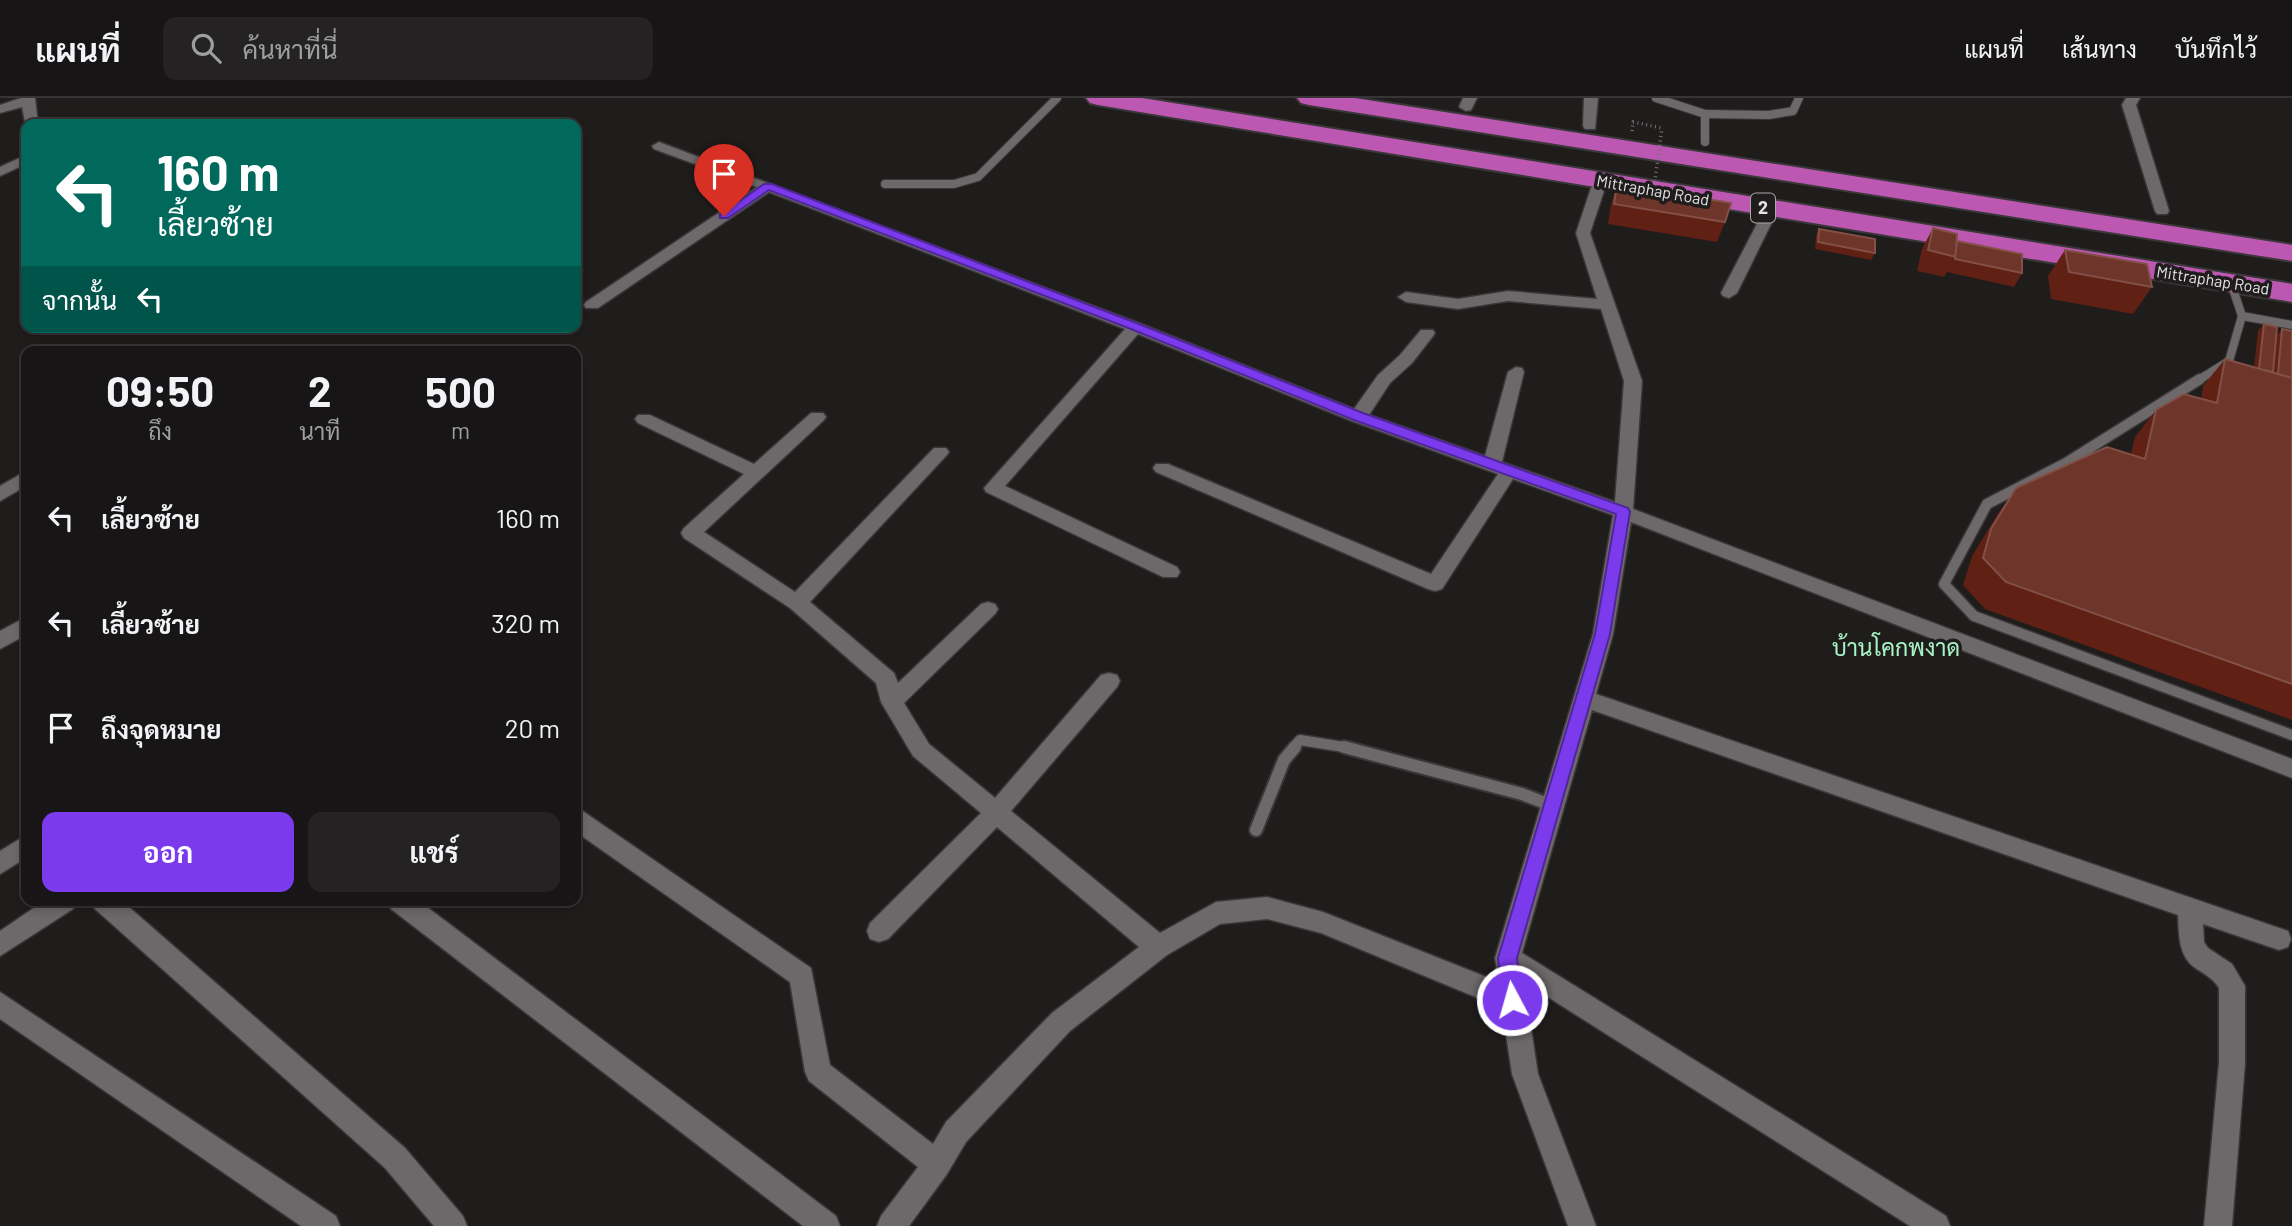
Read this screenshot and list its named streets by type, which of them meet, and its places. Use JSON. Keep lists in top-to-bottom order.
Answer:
{
  "streets": {
    "highway": ["Mittraphap Road", "2"]
  },
  "districts": ["บ้านโคกพงาด"],
  "page": {
    "header": "แผนที่",
    "search": "ค้นหาที่นี่",
    "nav": ["แผนที่", "เส้นทาง", "บันทึกไว้"],
    "turn": ["160 m", "เลี้ยวซ้าย"],
    "then": "จากนั้น",
    "eta": [
      "09:50",
      "ถึง",
      "2",
      "นาที",
      "500",
      "m"
    ],
    "list": [
      {
        "name": "เลี้ยวซ้าย",
        "value": "160 m"
      },
      {
        "name": "เลี้ยวซ้าย",
        "value": "320 m"
      },
      {
        "name": "ถึงจุดหมาย",
        "value": "20 m"
      }
    ],
    "buttons": ["ออก", "แชร์"]
  }
}
